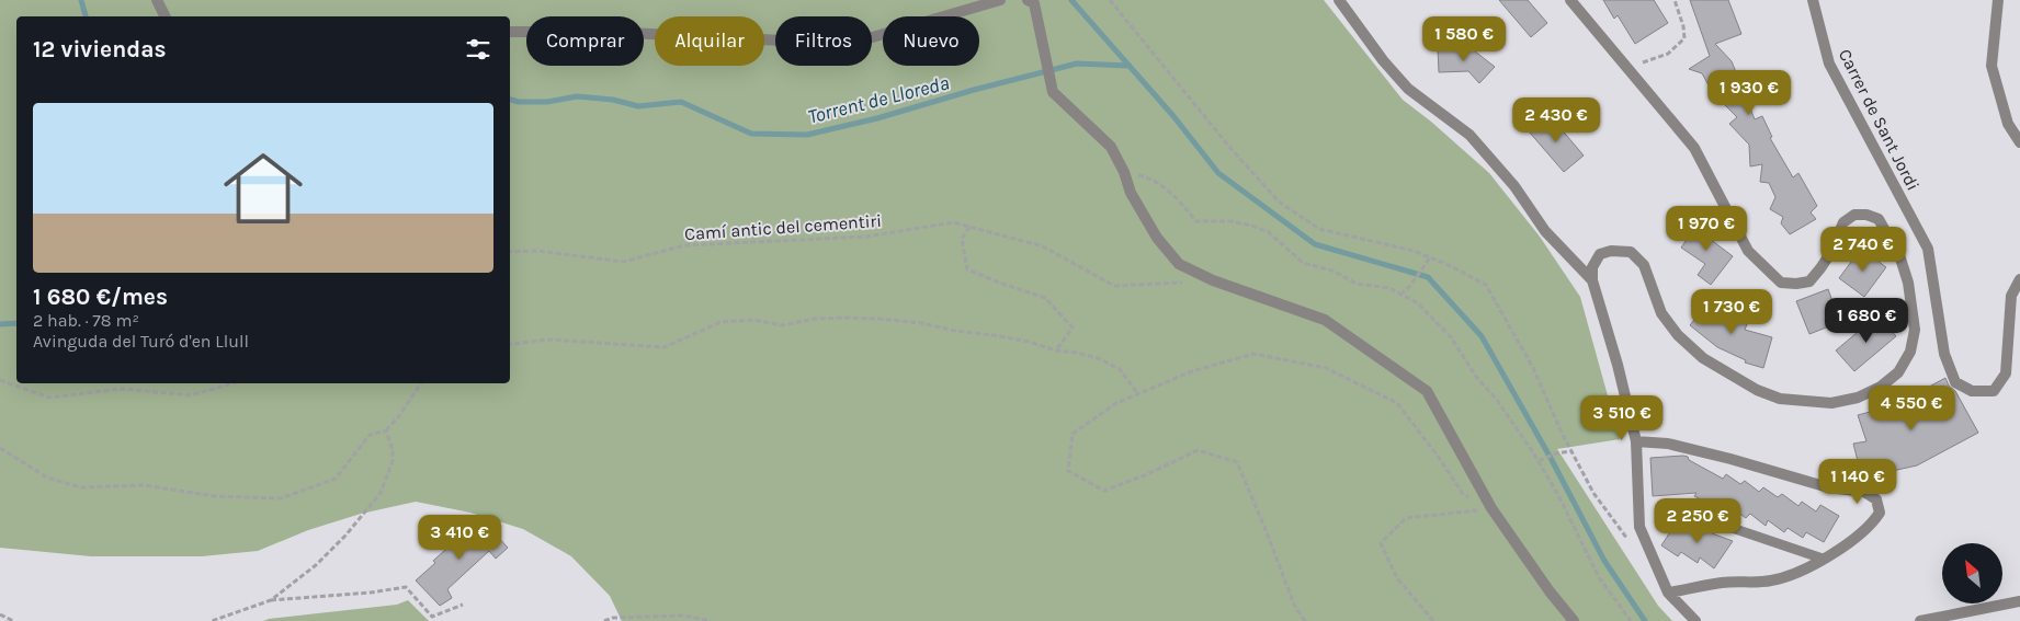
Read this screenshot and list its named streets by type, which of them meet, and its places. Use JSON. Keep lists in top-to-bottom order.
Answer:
{
  "streets": {
    "street": ["Carrer de Sant Jordi"],
    "path": ["Camí antic del cementiri"]
  },
  "water": ["Torrent de Lloreda"],
  "north": "top left",
  "page": {
    "price": [
      "1 580 €",
      "1 930 €",
      "2 430 €",
      "1 970 €",
      "2 740 €",
      "1 730 €",
      "1 680 €",
      "4 550 €",
      "3 510 €",
      "1 140 €",
      "2 250 €",
      "3 410 €"
    ],
    "chip": [
      "Comprar",
      "Alquilar",
      "Filtros",
      "Nuevo"
    ],
    "heading": "12 viviendas",
    "list": [
      {
        "name": "1 680 €/mes",
        "note": "2 hab. · 78 m² · Avinguda del Turó d'en Llull"
      }
    ]
  }
}
